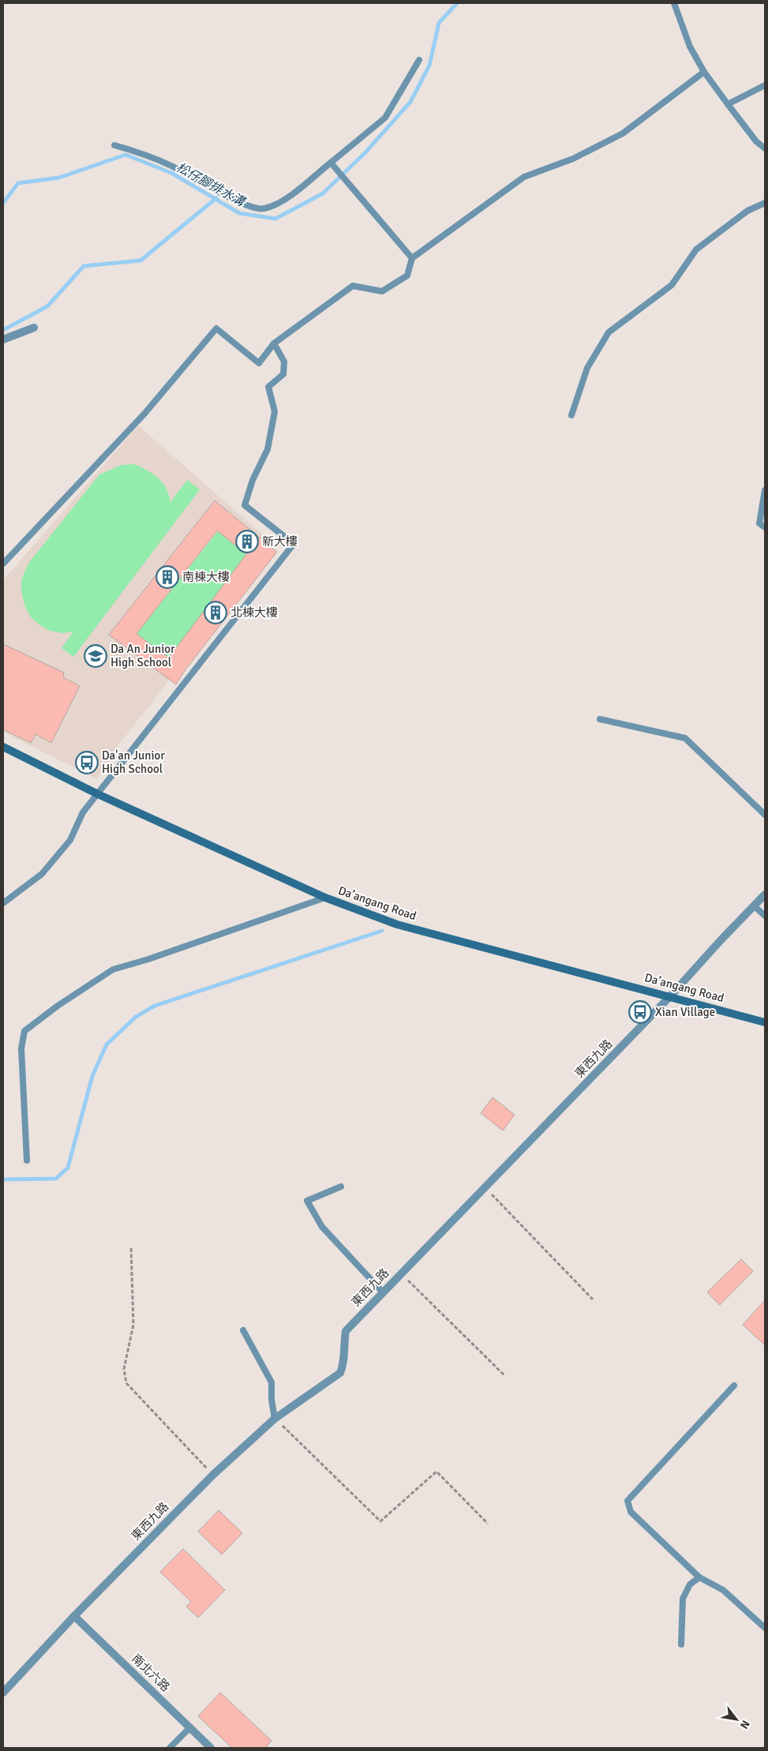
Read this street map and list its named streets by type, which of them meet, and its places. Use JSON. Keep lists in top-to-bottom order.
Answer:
{
  "streets": {
    "main road": ["Da’angang Road"],
    "street": ["東西九路", "南北六路"]
  },
  "crossings": [
    ["Da’angang Road", "東西九路"],
    ["東西九路", "南北六路"]
  ],
  "water": ["松仔腳排水溝"],
  "places": {
    "building": ["新大樓", "南棟大樓", "北棟大樓"],
    "school or university": ["Da An Junior High School"],
    "bus stop": ["Da'an Junior High School", "Xian Village"]
  },
  "north": "bottom right"
}
